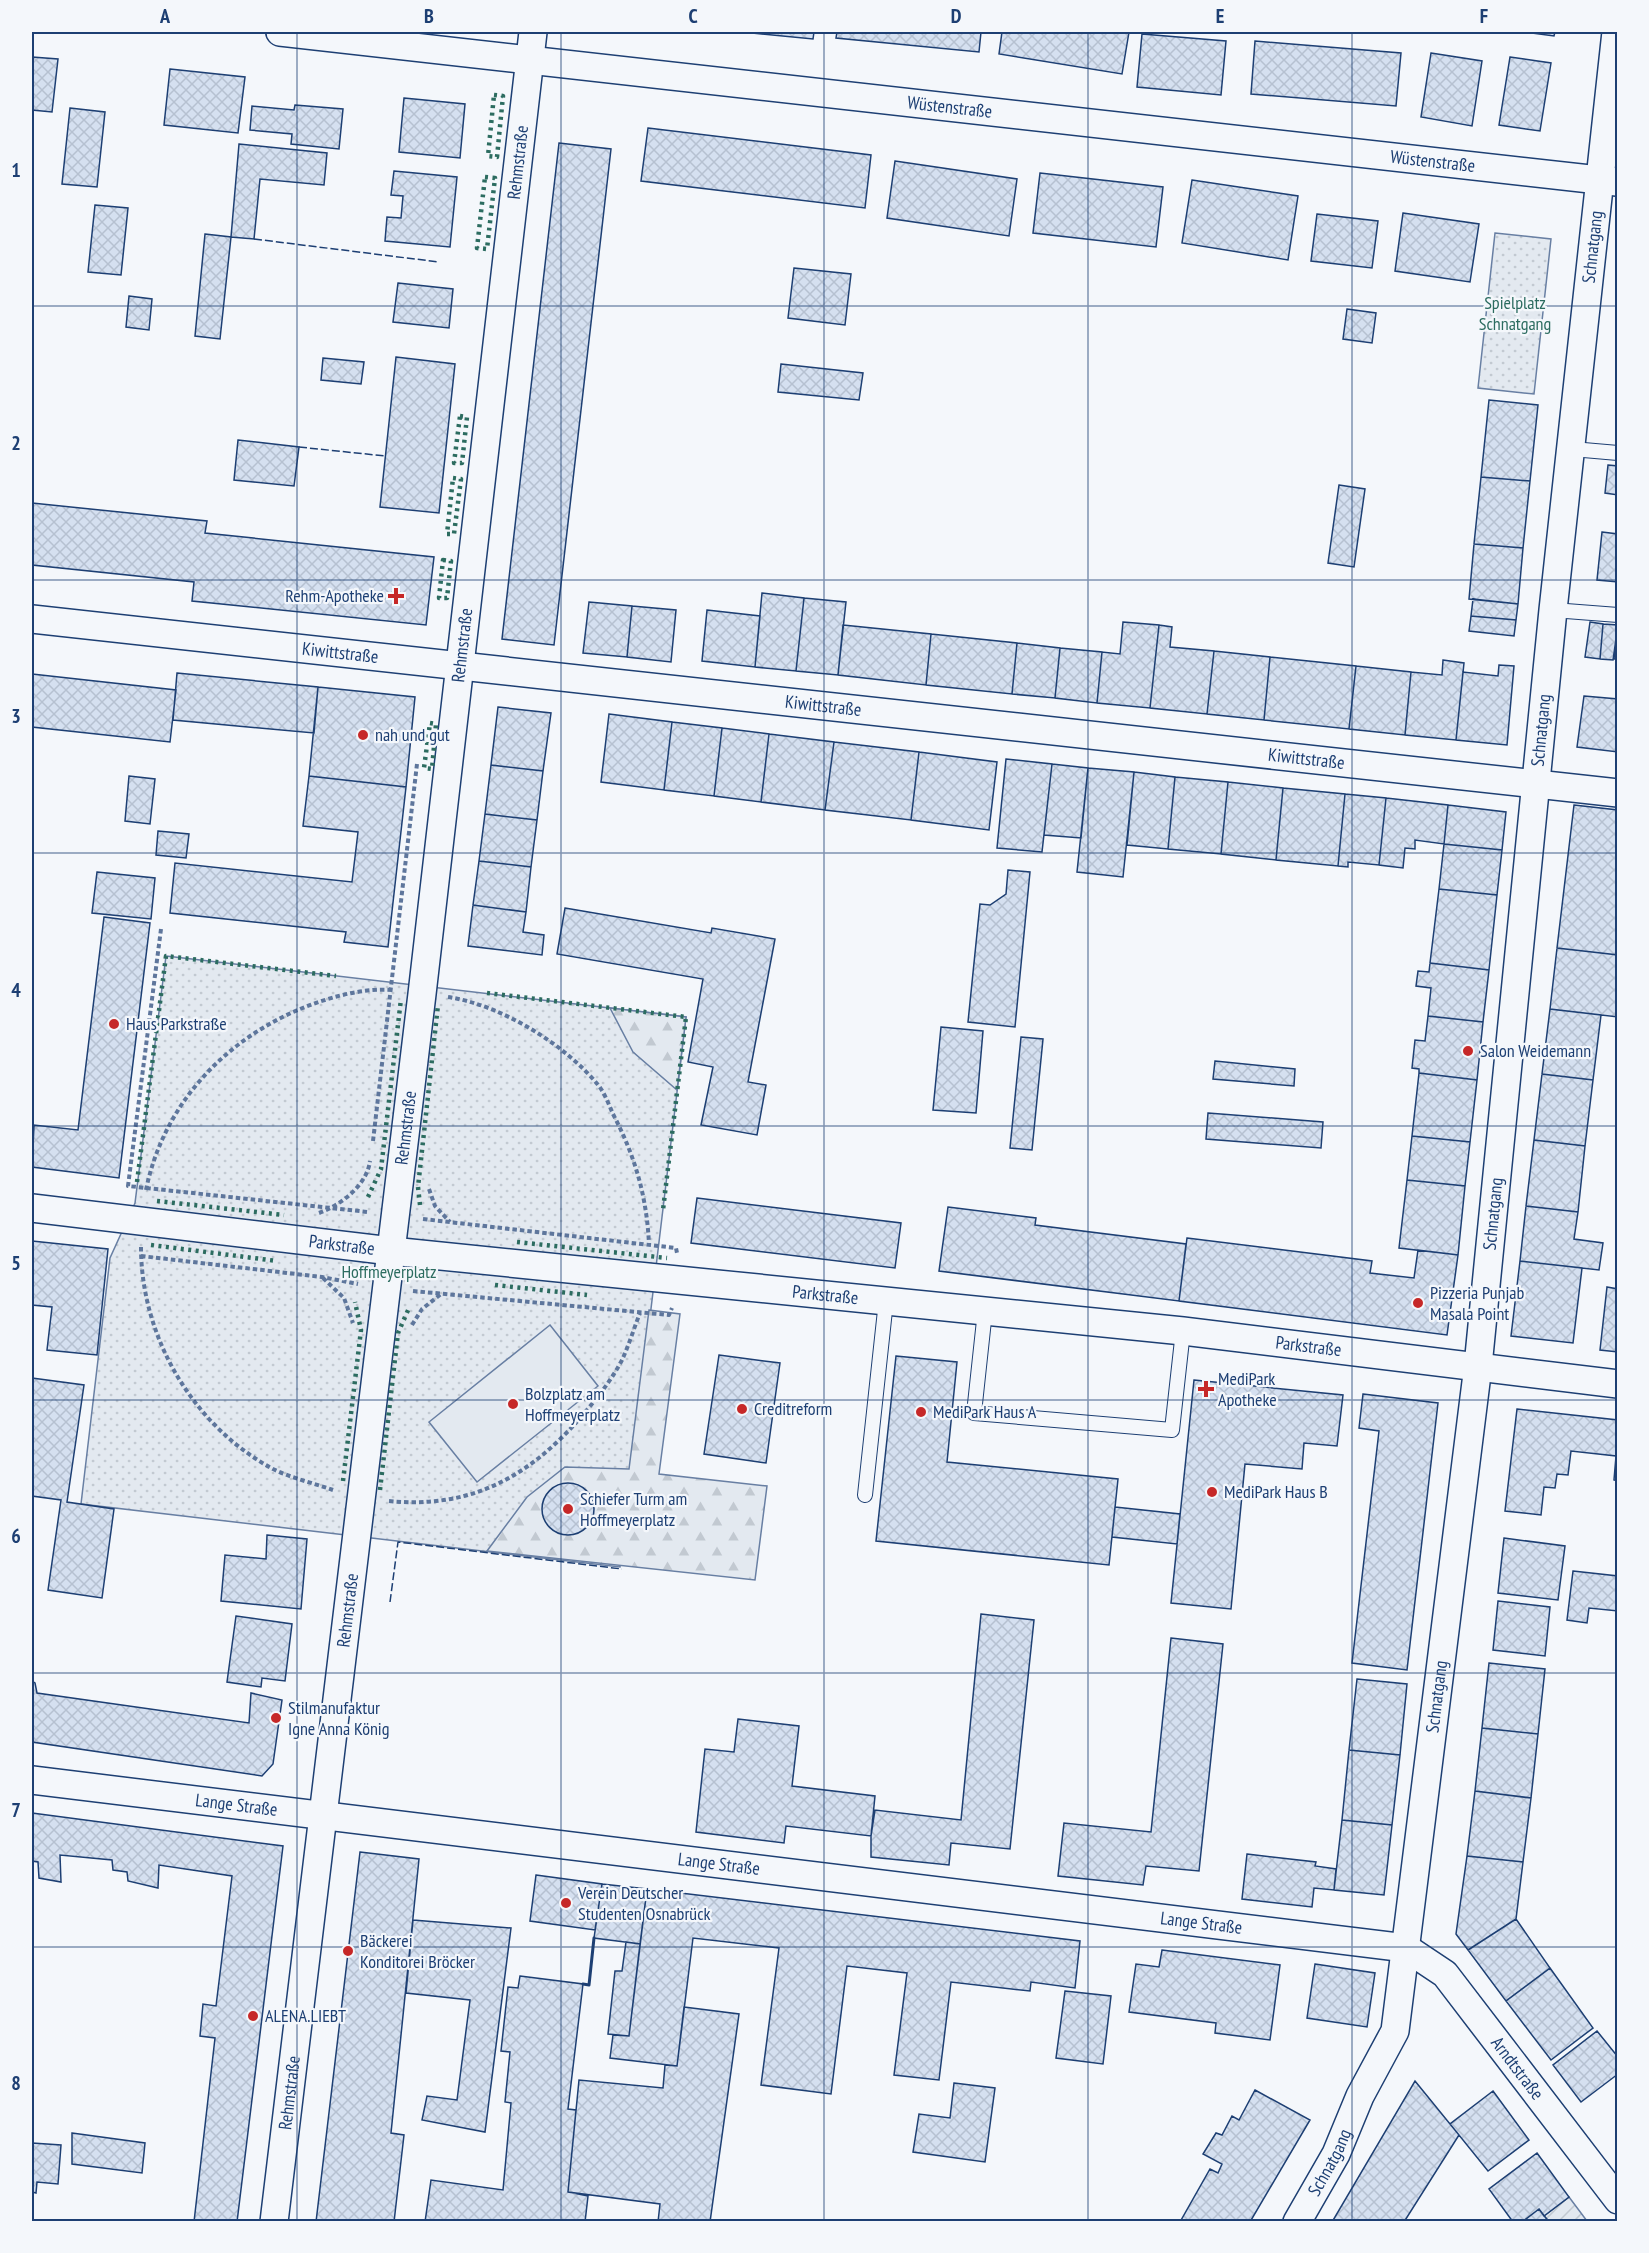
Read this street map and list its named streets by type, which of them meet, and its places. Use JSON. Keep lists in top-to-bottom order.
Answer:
{
  "streets": {
    "street": [
      "Wüstenstraße",
      "Rehmstraße",
      "Schnatgang",
      "Kiwittstraße",
      "Parkstraße",
      "Lange Straße",
      "Arndtstraße"
    ]
  },
  "crossings": [
    ["Wüstenstraße", "Rehmstraße"],
    ["Wüstenstraße", "Schnatgang"],
    ["Rehmstraße", "Kiwittstraße"],
    ["Rehmstraße", "Parkstraße"],
    ["Rehmstraße", "Lange Straße"],
    ["Schnatgang", "Kiwittstraße"],
    ["Schnatgang", "Parkstraße"],
    ["Schnatgang", "Lange Straße"],
    ["Schnatgang", "Arndtstraße"],
    ["Lange Straße", "Arndtstraße"]
  ],
  "parks": ["Spielplatz Schnatgang", "Hoffmeyerplatz"],
  "places": {
    "health": ["Rehm-Apotheke", "MediPark Apotheke"],
    "other": [
      "nah und gut",
      "Haus Parkstraße",
      "Salon Weidemann",
      "Pizzeria Punjab Masala Point",
      "Bolzplatz am Hoffmeyerplatz",
      "Creditreform",
      "MediPark Haus A",
      "MediPark Haus B",
      "Schiefer Turm am Hoffmeyerplatz",
      "Stilmanufaktur Igne Anna König",
      "Verein Deutscher Studenten Osnabrück",
      "Bäckerei Konditorei Bröcker",
      "ALENA.LIEBT"
    ]
  },
  "grid": {
    "columns": [
      "A",
      "B",
      "C",
      "D",
      "E",
      "F"
    ],
    "rows": [
      "1",
      "2",
      "3",
      "4",
      "5",
      "6",
      "7",
      "8"
    ]
  }
}
